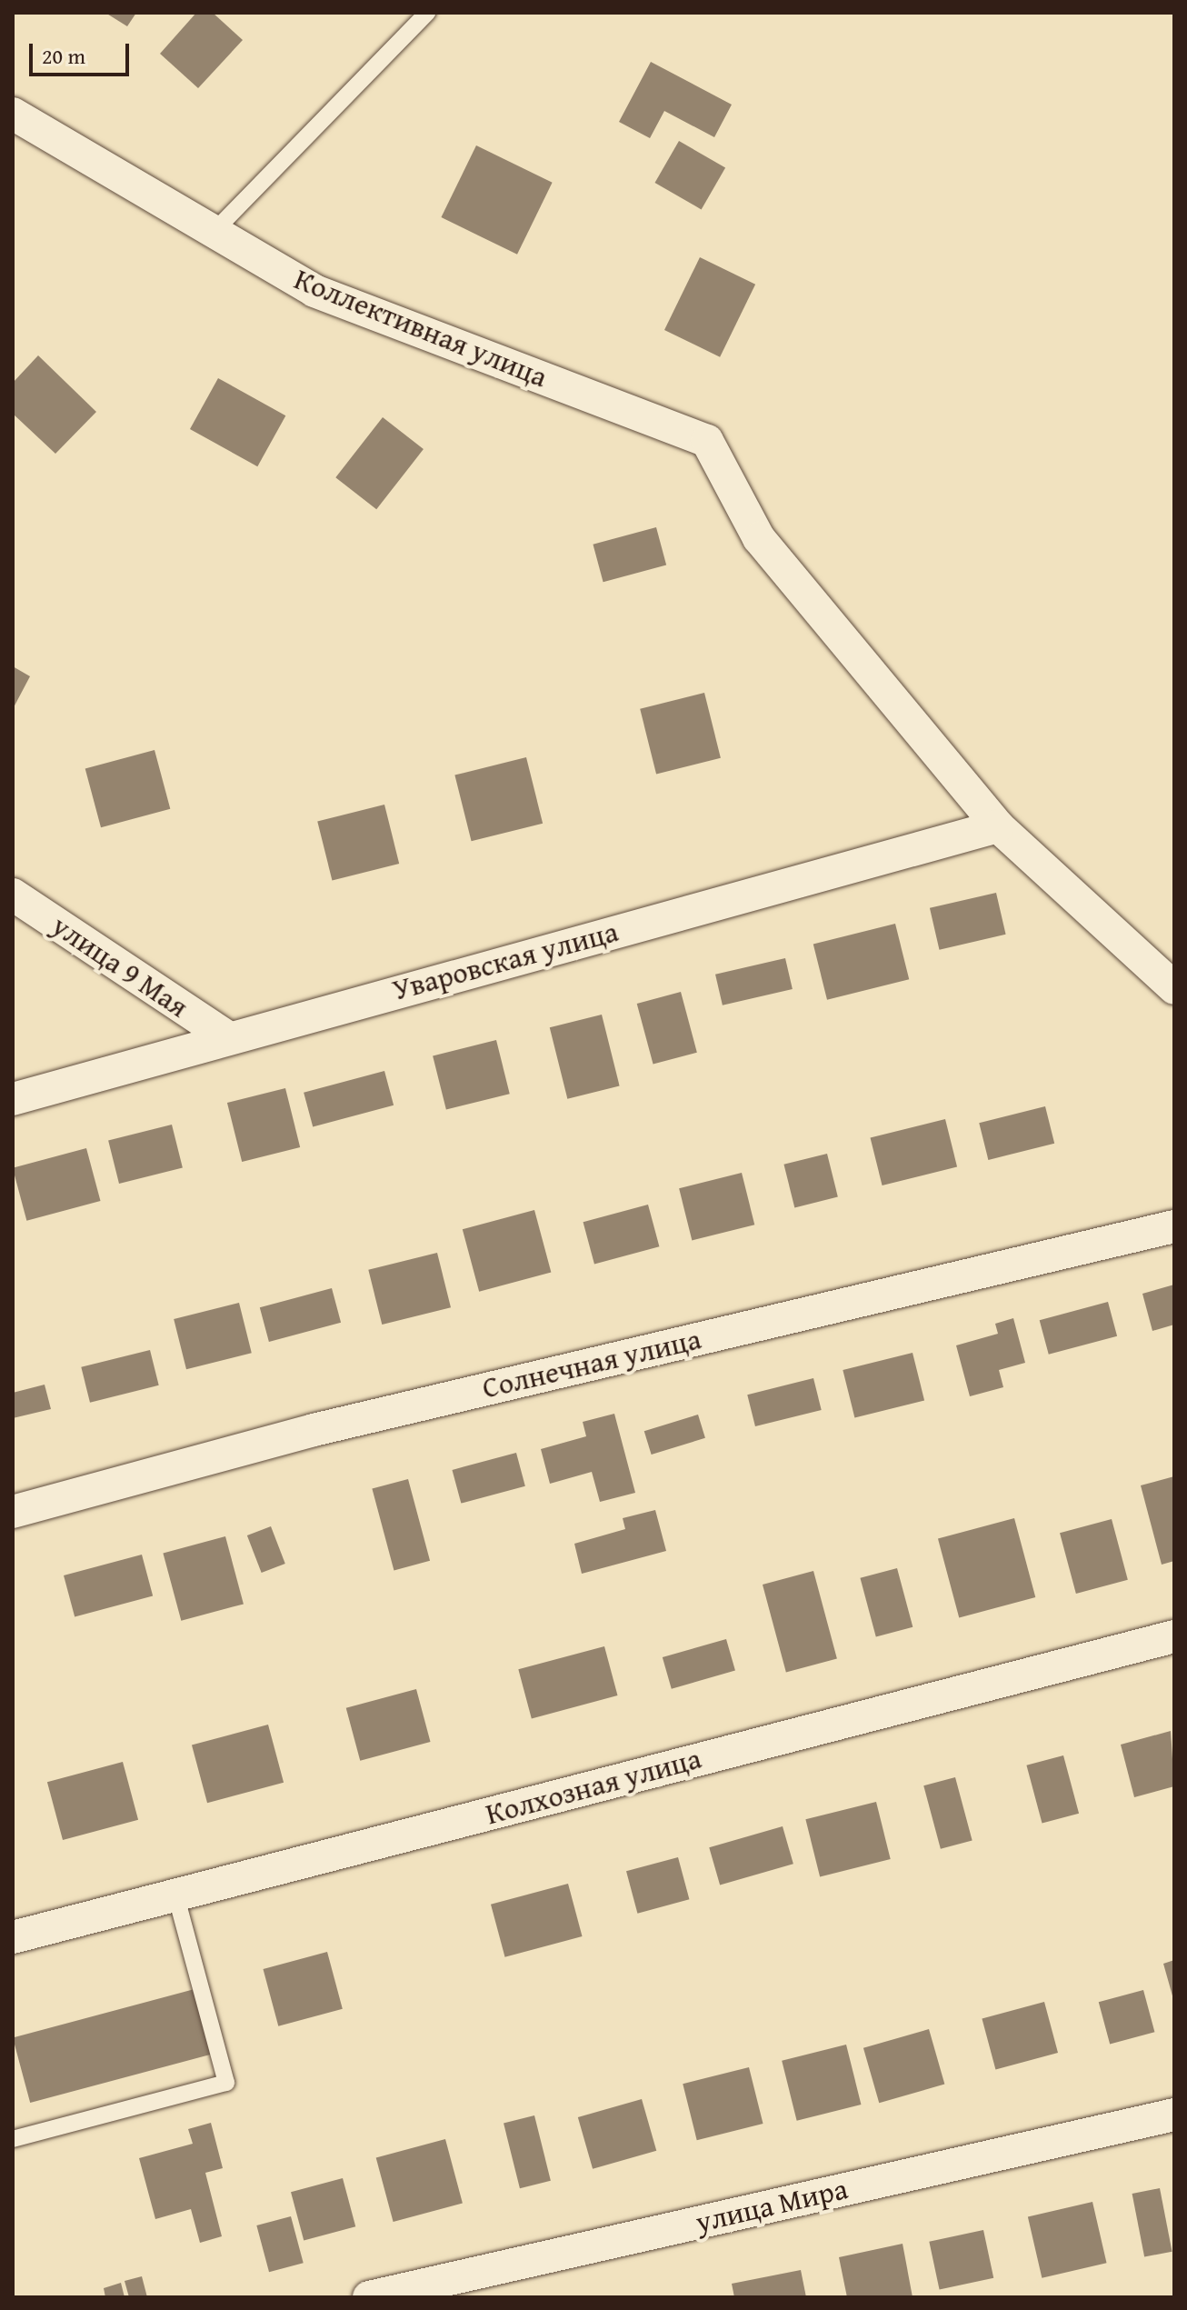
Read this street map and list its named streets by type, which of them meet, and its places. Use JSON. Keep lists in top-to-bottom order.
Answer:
{
  "streets": {
    "street": [
      "Коллективная улица",
      "Уваровская улица",
      "улица 9 Мая",
      "Солнечная улица",
      "Колхозная улица",
      "улица Мира"
    ]
  },
  "crossings": [
    ["Коллективная улица", "Уваровская улица"],
    ["Уваровская улица", "улица 9 Мая"]
  ],
  "scale_bar": "20 m"
}
